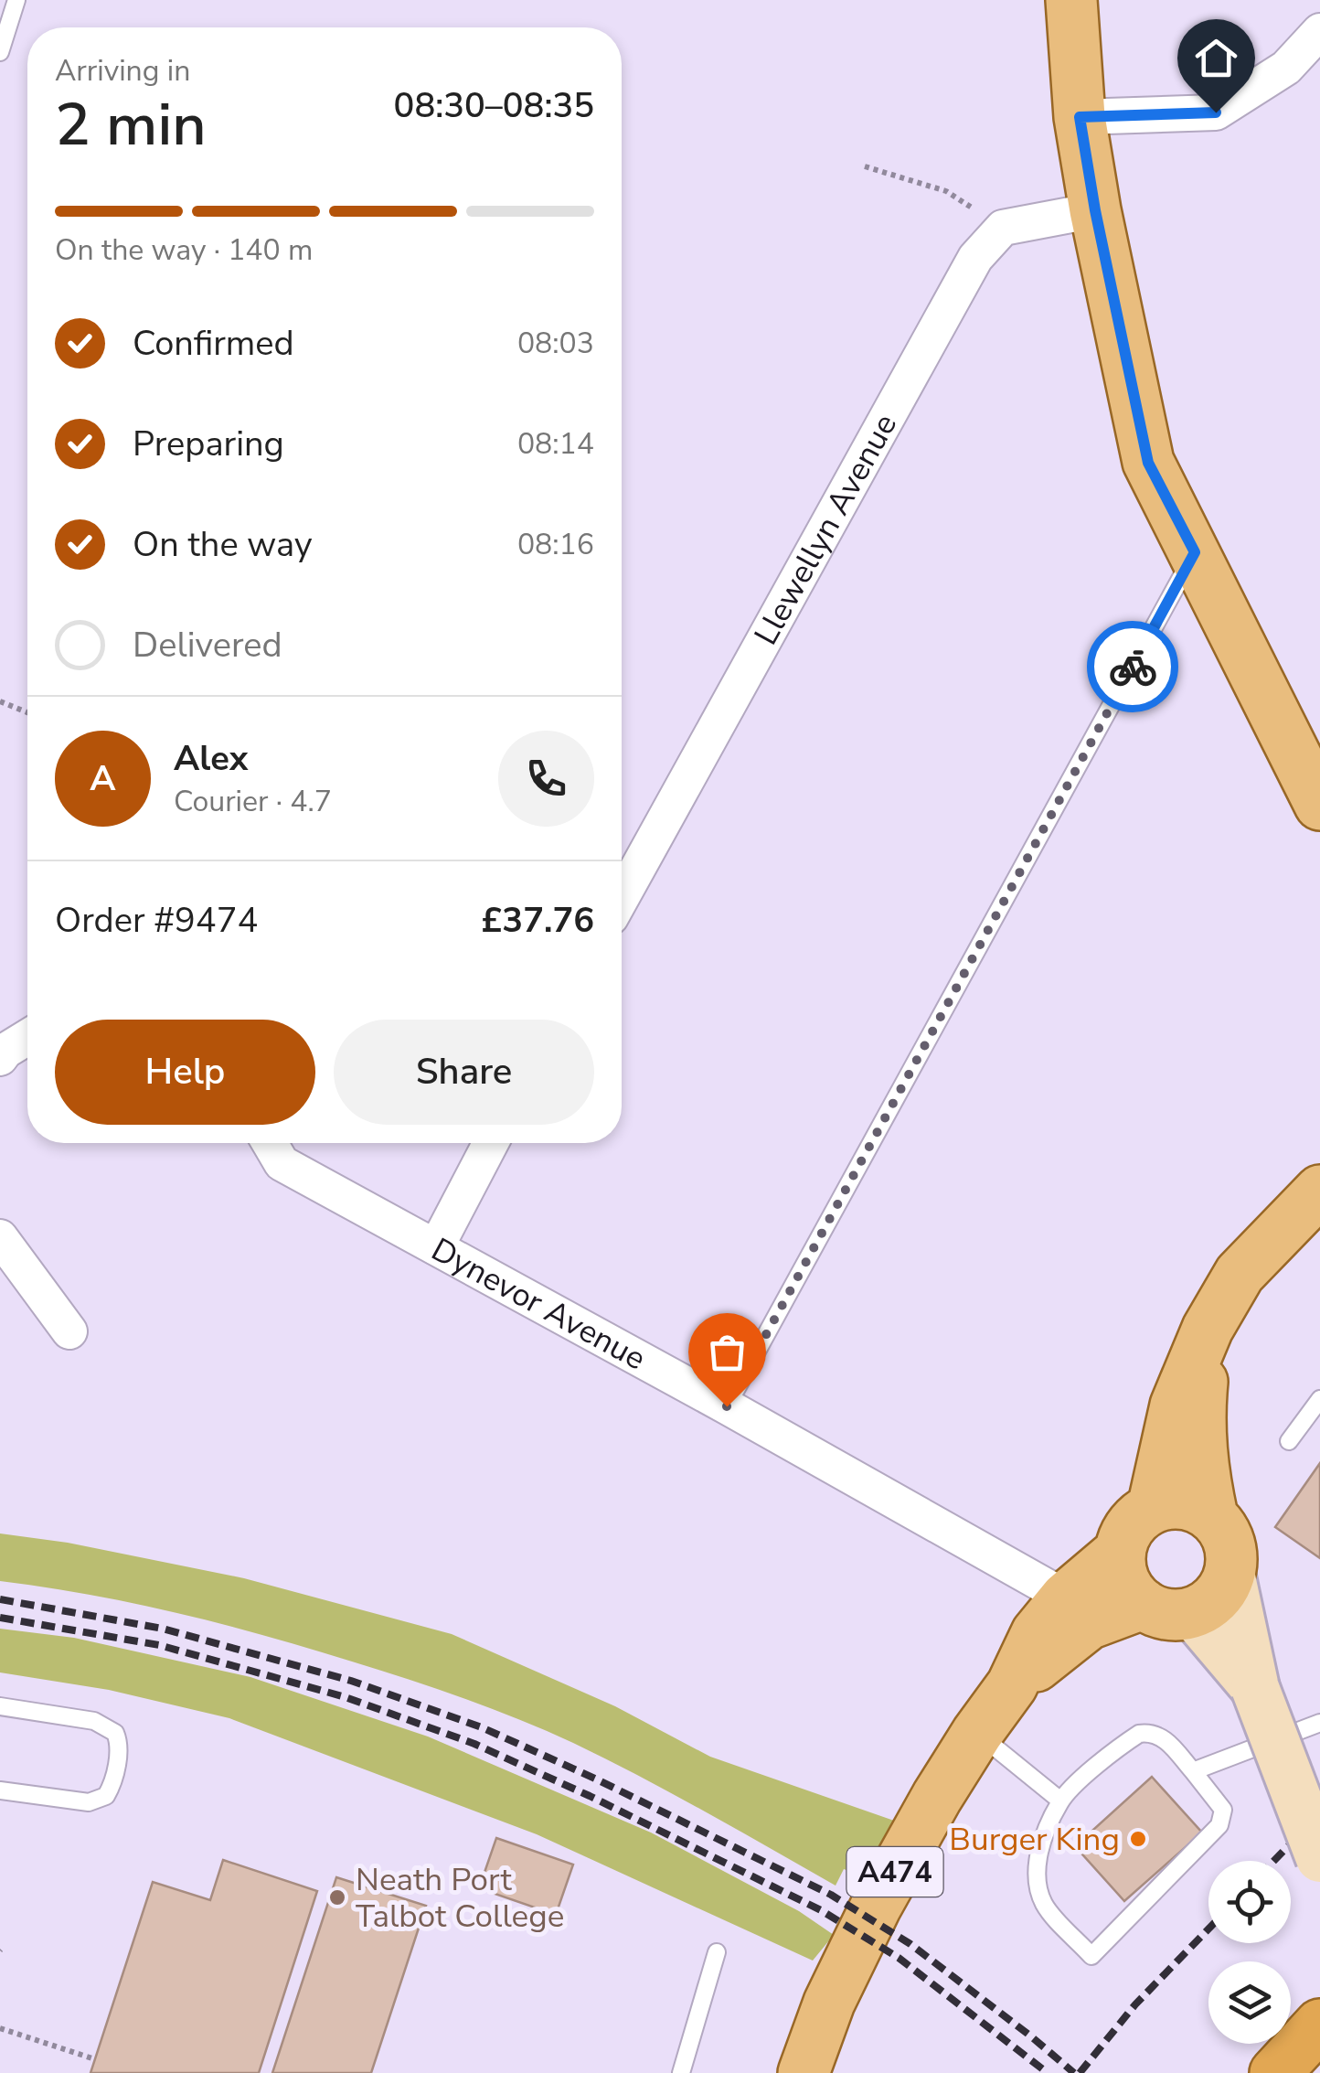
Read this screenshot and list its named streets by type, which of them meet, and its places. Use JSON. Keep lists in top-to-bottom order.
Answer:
{
  "streets": {
    "main road": ["A474"],
    "street": ["Llewellyn Avenue", "Dynevor Avenue"]
  },
  "crossings": [
    ["Dynevor Avenue", "A474"]
  ],
  "places": ["Burger King", "Neath Port Talbot College"],
  "page": {
    "heading": ["2 min", "Arriving in", "08:30–08:35"],
    "panel": [
      "Alex",
      "Courier · 4.7",
      "Order #9474",
      "£37.76"
    ],
    "bar": "On the way · 140 m",
    "list": [
      ["Confirmed", "08:03"],
      ["Preparing", "08:14"],
      ["On the way", "08:16"],
      "Delivered"
    ],
    "round": "A",
    "buttons": ["Help", "Share"]
  }
}
